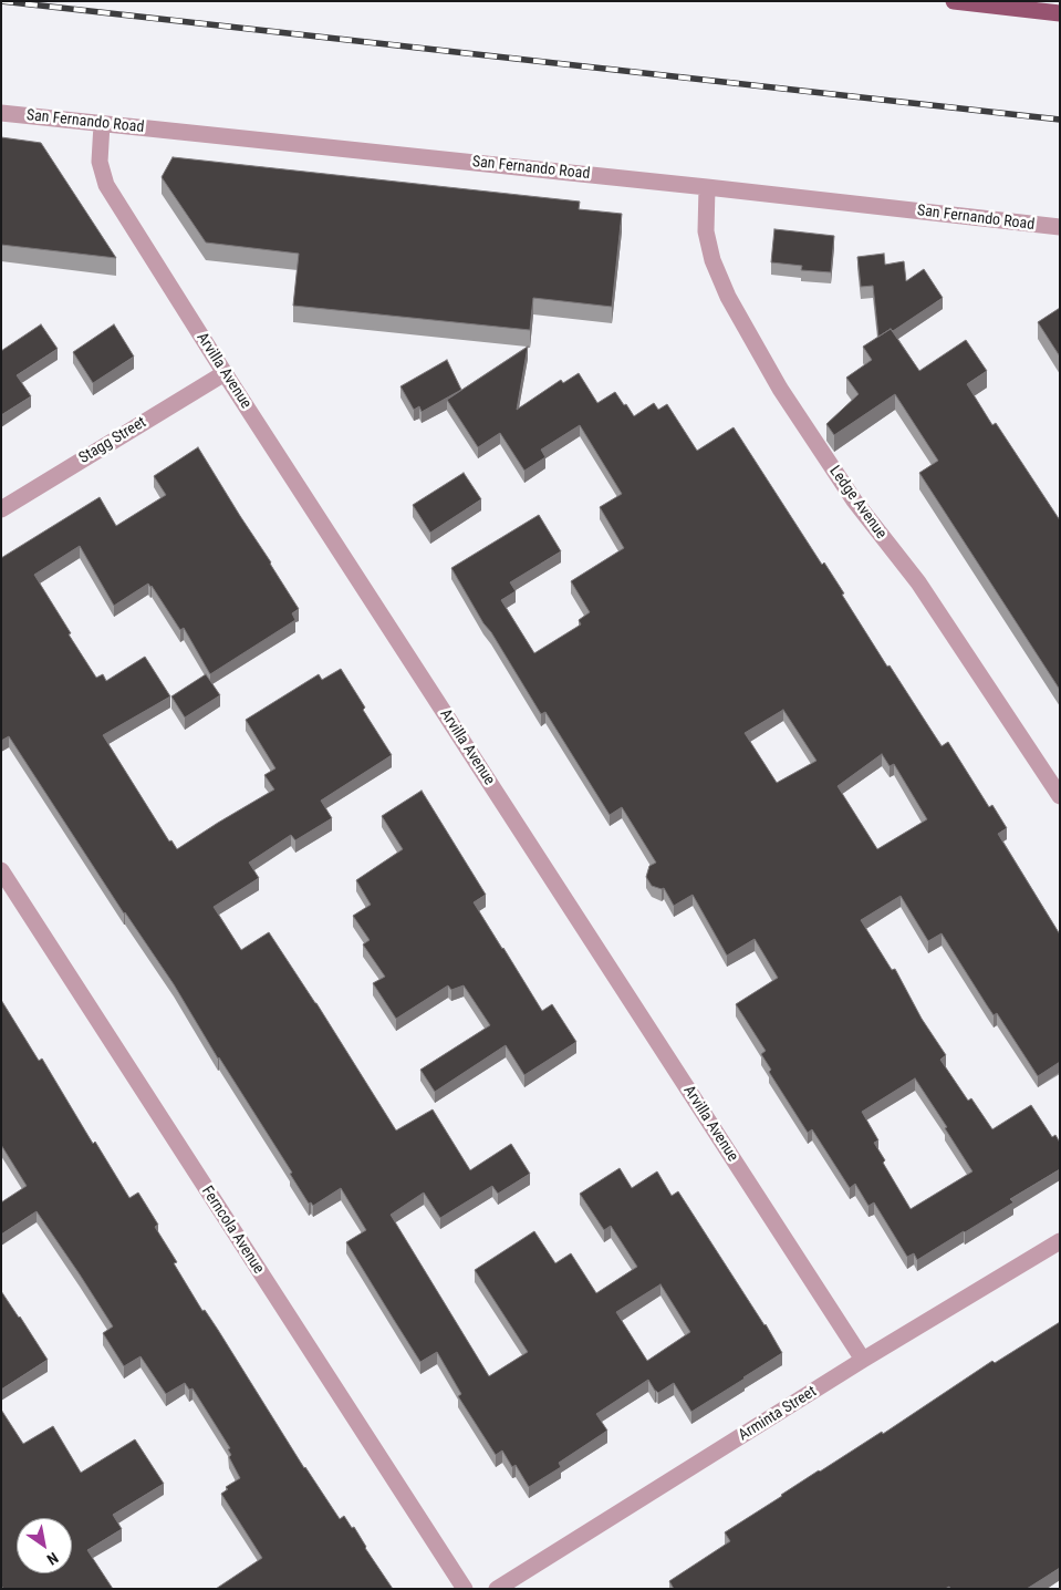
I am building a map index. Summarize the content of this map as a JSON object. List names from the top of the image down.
{
  "streets": {
    "street": [
      "San Fernando Road",
      "Arvilla Avenue",
      "Stagg Street",
      "Ledge Avenue",
      "Ferncola Avenue",
      "Arminta Street"
    ]
  },
  "crossings": [
    ["San Fernando Road", "Arvilla Avenue"],
    ["San Fernando Road", "Ledge Avenue"],
    ["Arvilla Avenue", "Stagg Street"],
    ["Arvilla Avenue", "Arminta Street"]
  ],
  "north": "bottom right"
}
